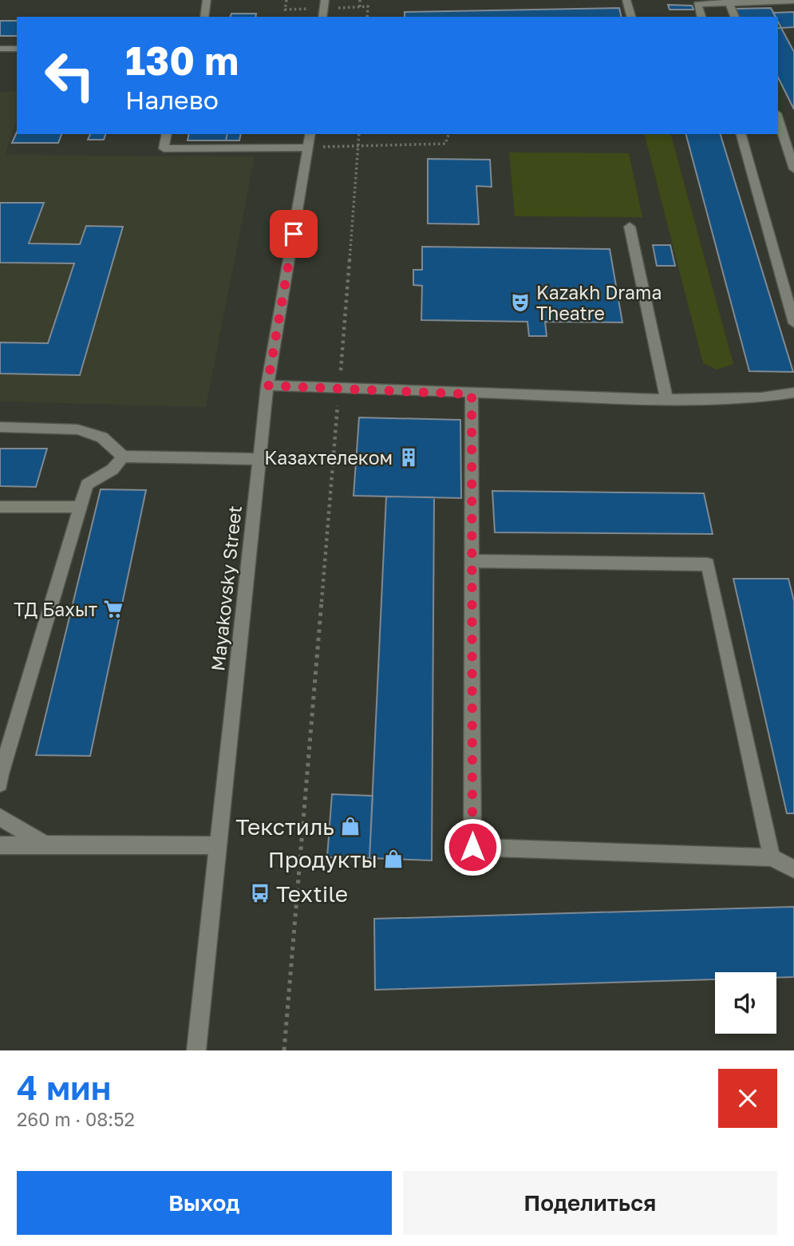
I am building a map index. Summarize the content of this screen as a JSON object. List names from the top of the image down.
{
  "streets": {
    "street": ["Mayakovsky Street"]
  },
  "places": {
    "theatre": ["Kazakh Drama Theatre"],
    "building": ["Казахтелеком"],
    "supermarket": ["ТД Бахыт"],
    "shop": ["Текстиль", "Продукты"],
    "bus stop": ["Textile"]
  },
  "page": {
    "turn": ["130 m", "Налево"],
    "heading": ["4 мин", "260 m · 08:52"],
    "buttons": ["Выход", "Поделиться"]
  }
}
